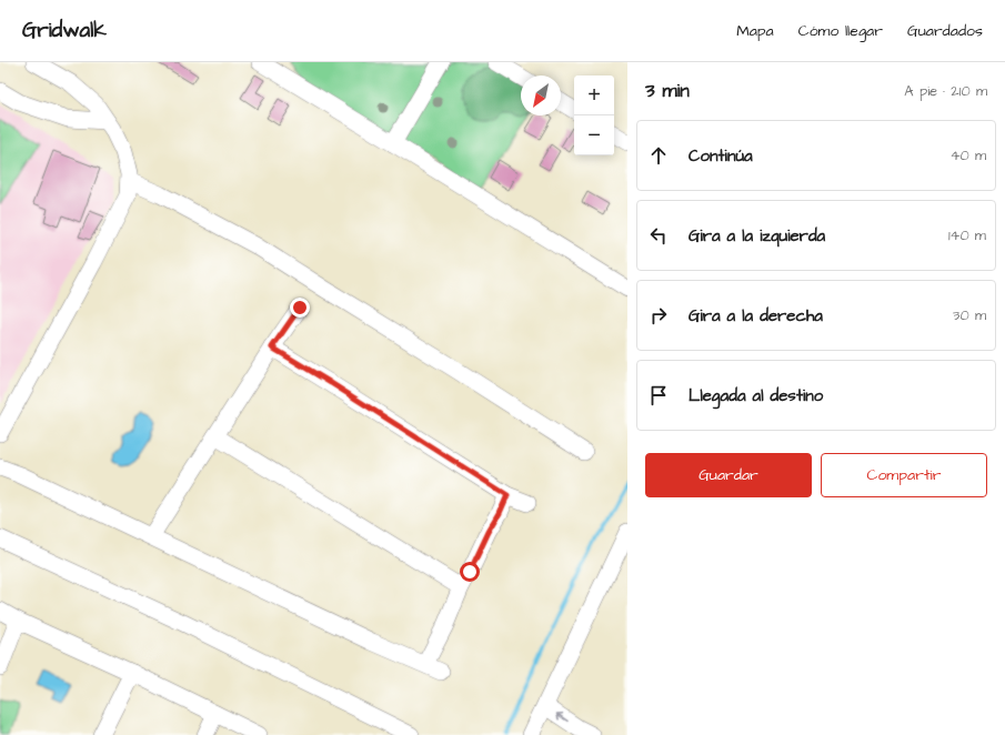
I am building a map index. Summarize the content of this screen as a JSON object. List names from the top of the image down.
{
  "north": "bottom left",
  "page": {
    "header": "Gridwalk",
    "nav": ["Mapa", "Cómo llegar", "Guardados"],
    "heading": ["3 min", "A pie · 210 m"],
    "map_buttons": ["+", "−"],
    "list": [
      ["Continúa", "40 m"],
      ["Gira a la izquierda", "140 m"],
      ["Gira a la derecha", "30 m"],
      "Llegada al destino"
    ],
    "buttons": ["Guardar", "Compartir"]
  }
}
